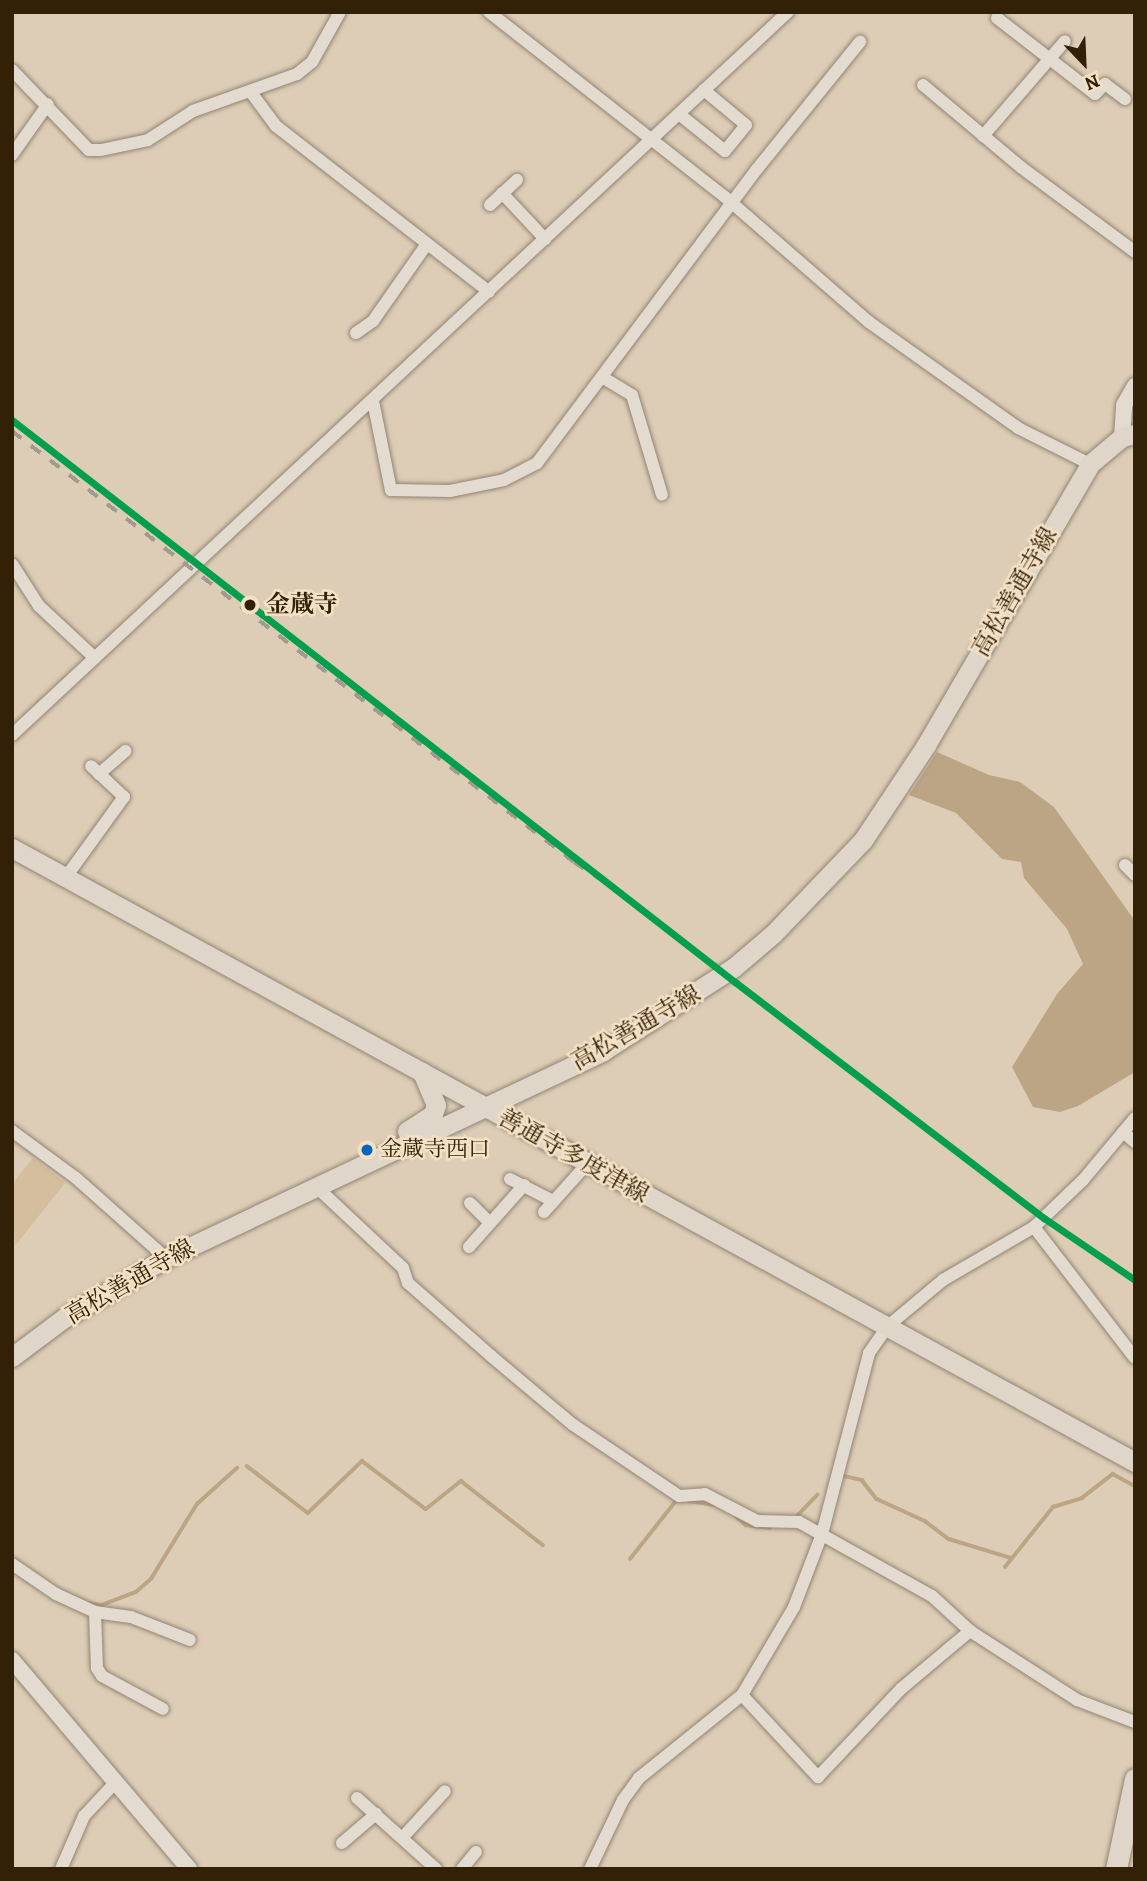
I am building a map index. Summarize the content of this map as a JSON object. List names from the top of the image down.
{
  "streets": {
    "main road": ["高松善通寺線", "善通寺多度津線"]
  },
  "crossings": [
    ["高松善通寺線", "善通寺多度津線"]
  ],
  "places": ["金蔵寺", "金蔵寺西口"],
  "north": "bottom right"
}
